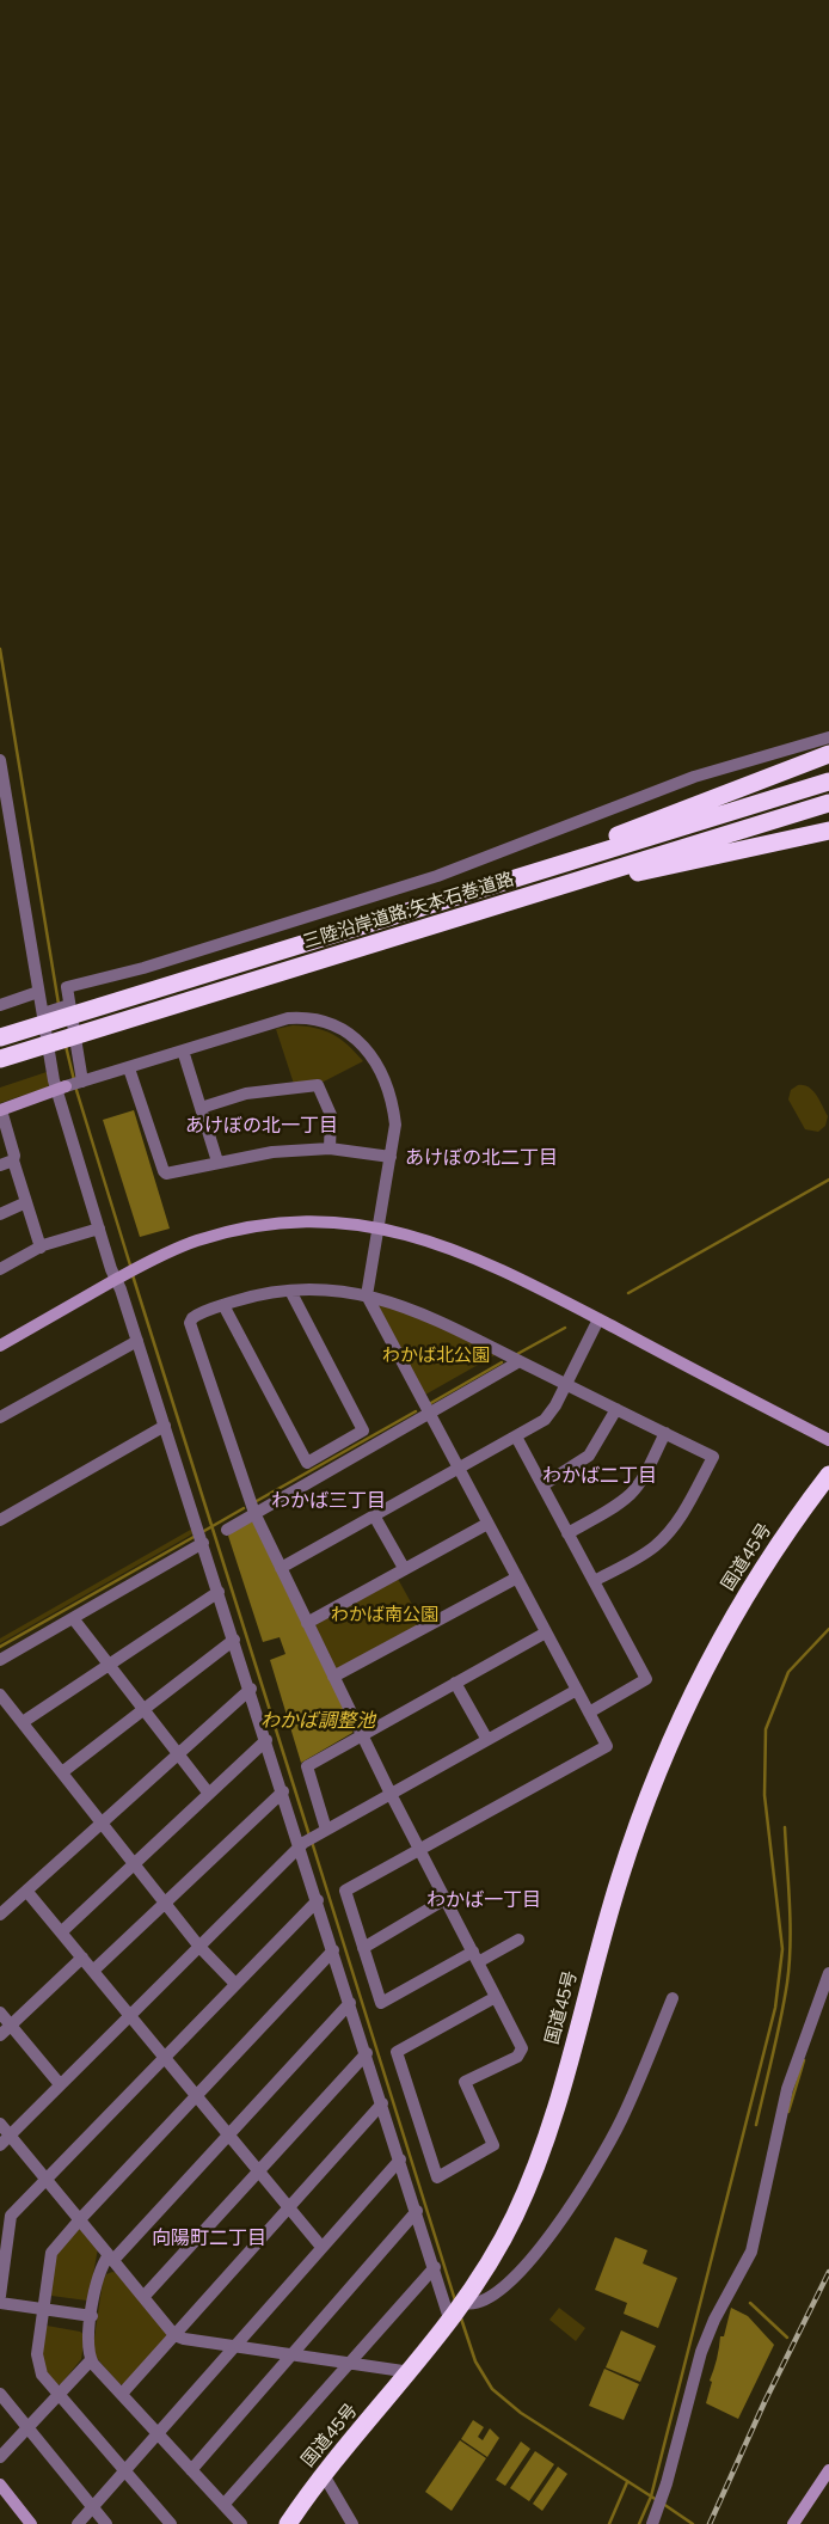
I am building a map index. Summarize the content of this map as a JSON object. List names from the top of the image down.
{
  "streets": {
    "highway": ["三陸沿岸道路;矢本石巻道路", "国道45号"]
  },
  "districts": [
    "あけぼの北一丁目",
    "あけぼの北二丁目",
    "わかば二丁目",
    "わかば三丁目",
    "わかば一丁目",
    "向陽町二丁目"
  ],
  "water": ["わかば調整池"],
  "parks": ["わかば北公園", "わかば南公園"]
}
